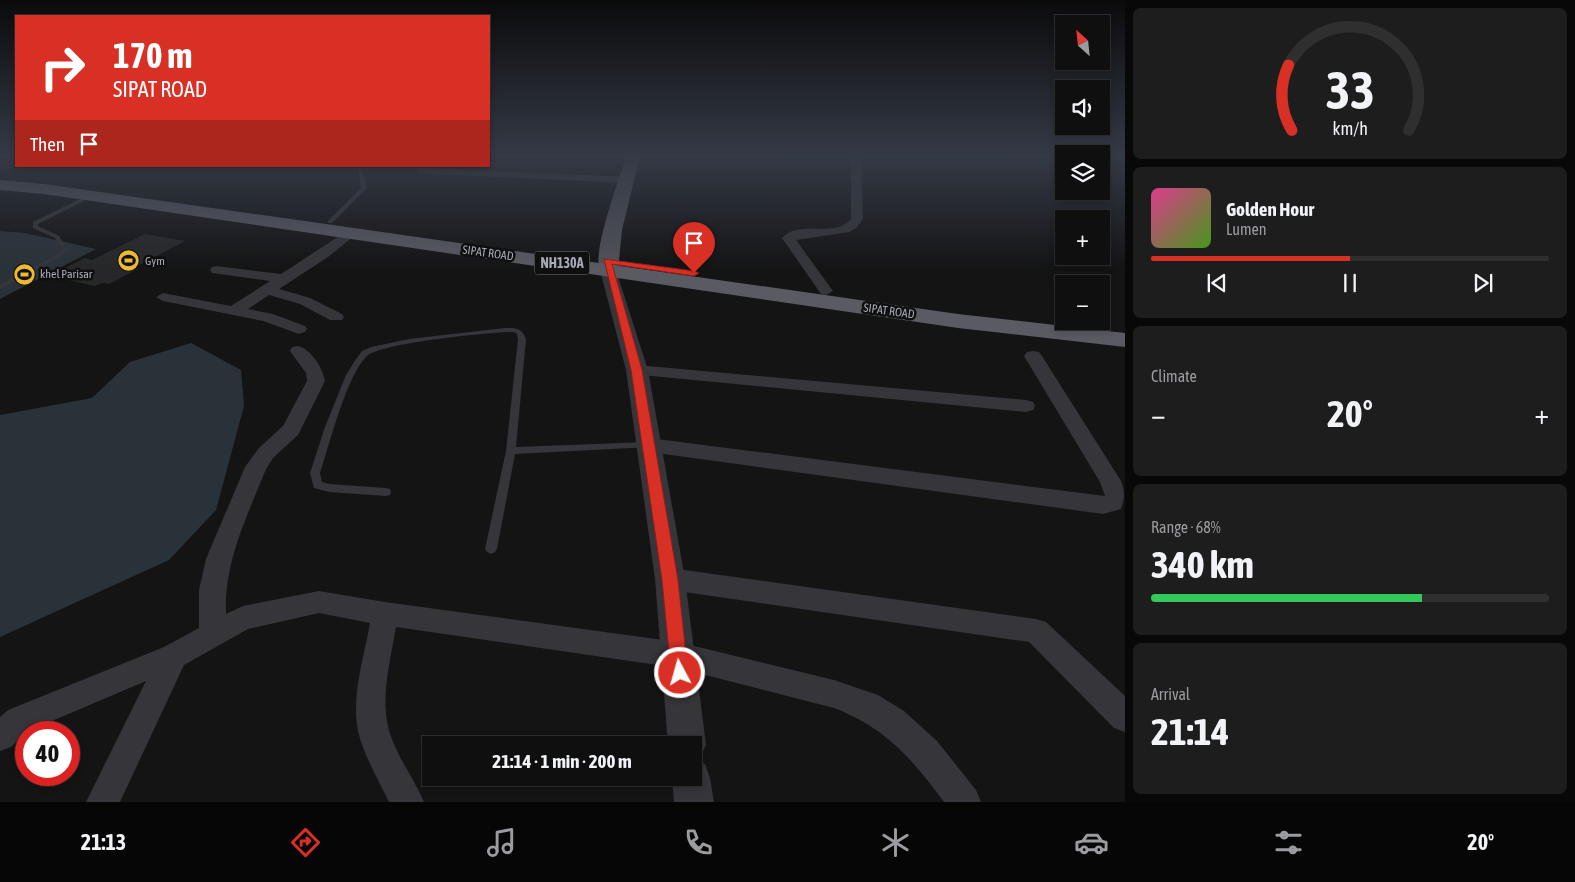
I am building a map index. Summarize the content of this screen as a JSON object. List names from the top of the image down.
{
  "streets": {
    "highway": ["SIPAT ROAD", "NH130A"]
  },
  "places": {
    "sports": ["Gym", "khel Parisar"]
  },
  "north": "top left",
  "page": {
    "map_buttons": ["+", "−"],
    "turn": ["170 m", "SIPAT ROAD"],
    "then": "Then",
    "song": ["Golden Hour", "Lumen"],
    "tile": [
      "Climate",
      ["Range · 68%", "340 km"],
      ["Arrival", "21:14"]
    ],
    "heat": ["−", "20°", "+"],
    "limit": "40",
    "trip": "21:14 · 1 min · 200 m",
    "tabs": ["21:13", "20°"],
    "gauge": ["33", "km/h"]
  }
}
